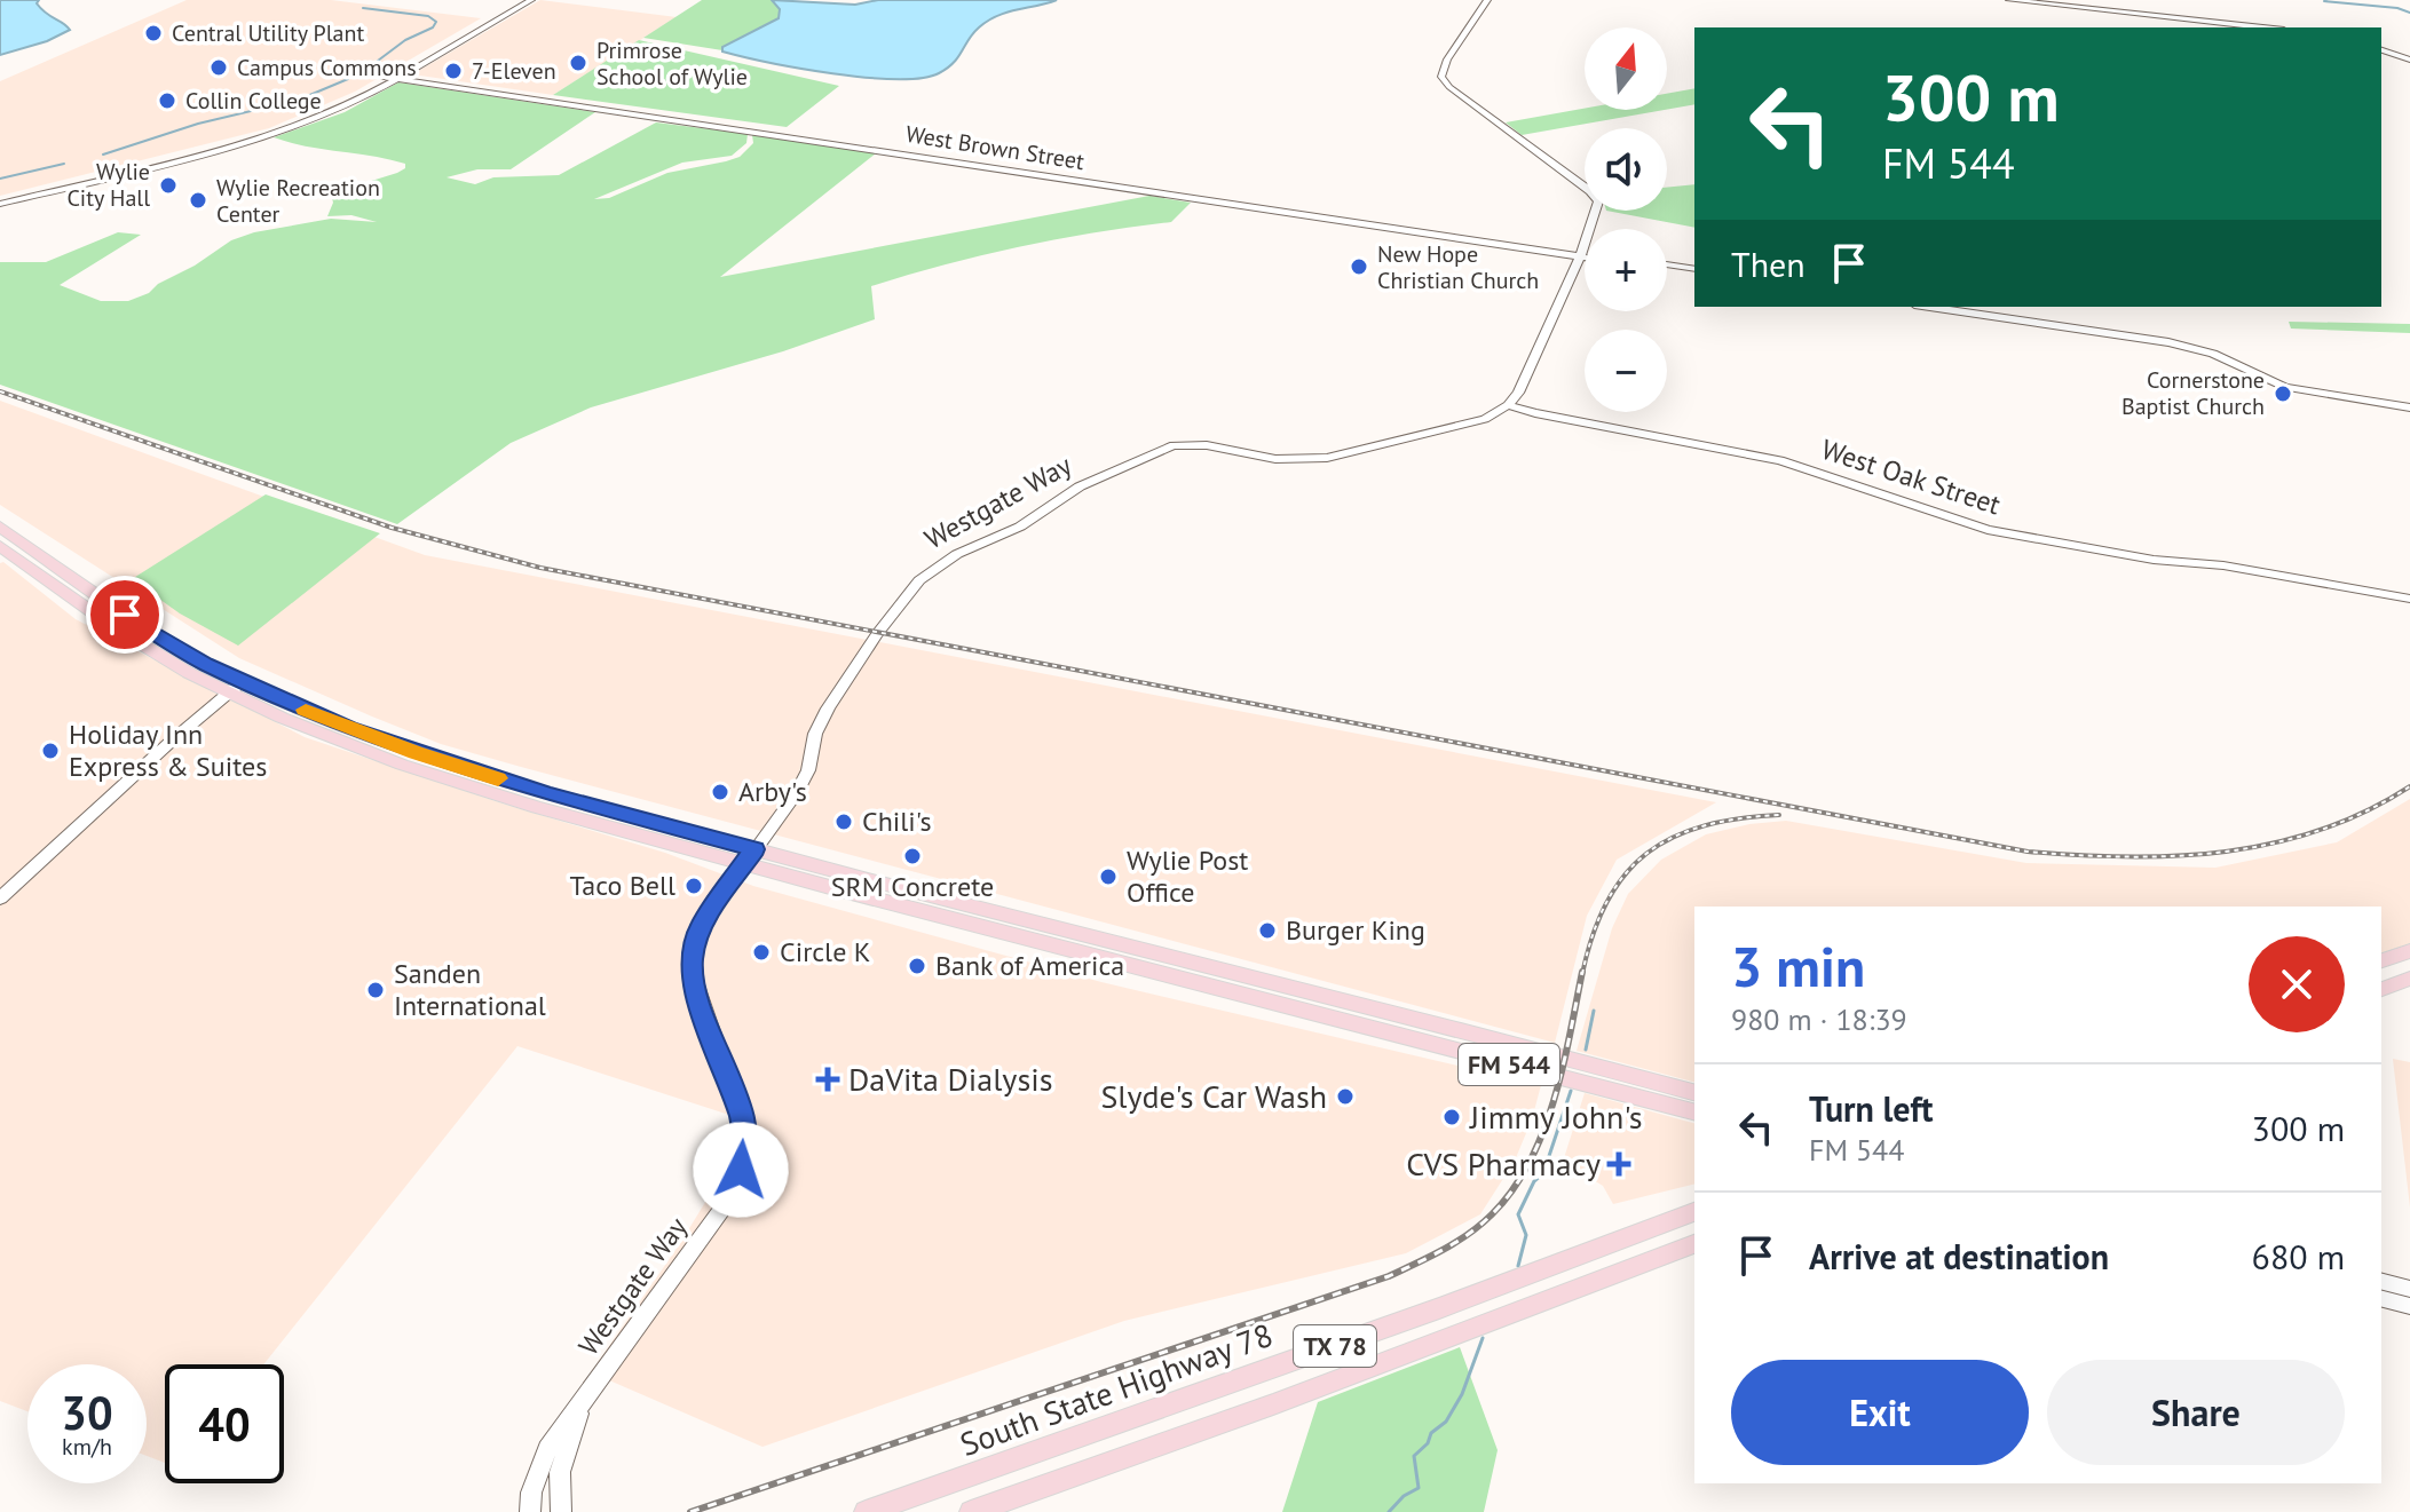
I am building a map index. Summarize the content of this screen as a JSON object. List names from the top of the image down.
{
  "streets": {
    "main road": [
      "West Brown Street",
      "West Oak Street",
      "Westgate Way",
      "FM 544",
      "TX 78",
      "South State Highway 78"
    ]
  },
  "crossings": [
    ["West Oak Street", "Westgate Way"],
    ["Westgate Way", "FM 544"]
  ],
  "places": {
    "other": [
      "Central Utility Plant",
      "Primrose School of Wylie",
      "Campus Commons",
      "7-Eleven",
      "Collin College",
      "Wylie City Hall",
      "Wylie Recreation Center",
      "New Hope Christian Church",
      "Cornerstone Baptist Church",
      "Holiday Inn Express & Suites",
      "Arby's",
      "Chili's",
      "SRM Concrete",
      "Wylie Post Office",
      "Taco Bell",
      "Burger King",
      "Circle K",
      "Bank of America",
      "Sanden International",
      "Slyde's Car Wash",
      "Jimmy John's"
    ],
    "health": ["DaVita Dialysis", "CVS Pharmacy"]
  },
  "north": "top",
  "page": {
    "map_buttons": ["+", "−"],
    "turn": ["300 m", "FM 544"],
    "then": "Then",
    "heading": ["3 min", "980 m · 18:39"],
    "list": [
      {
        "name": "Turn left",
        "note": "FM 544",
        "value": "300 m"
      },
      {
        "name": "Arrive at destination",
        "value": "680 m"
      }
    ],
    "buttons": ["Exit", "Share"],
    "speed": "30 km/h",
    "limit": "40"
  }
}
